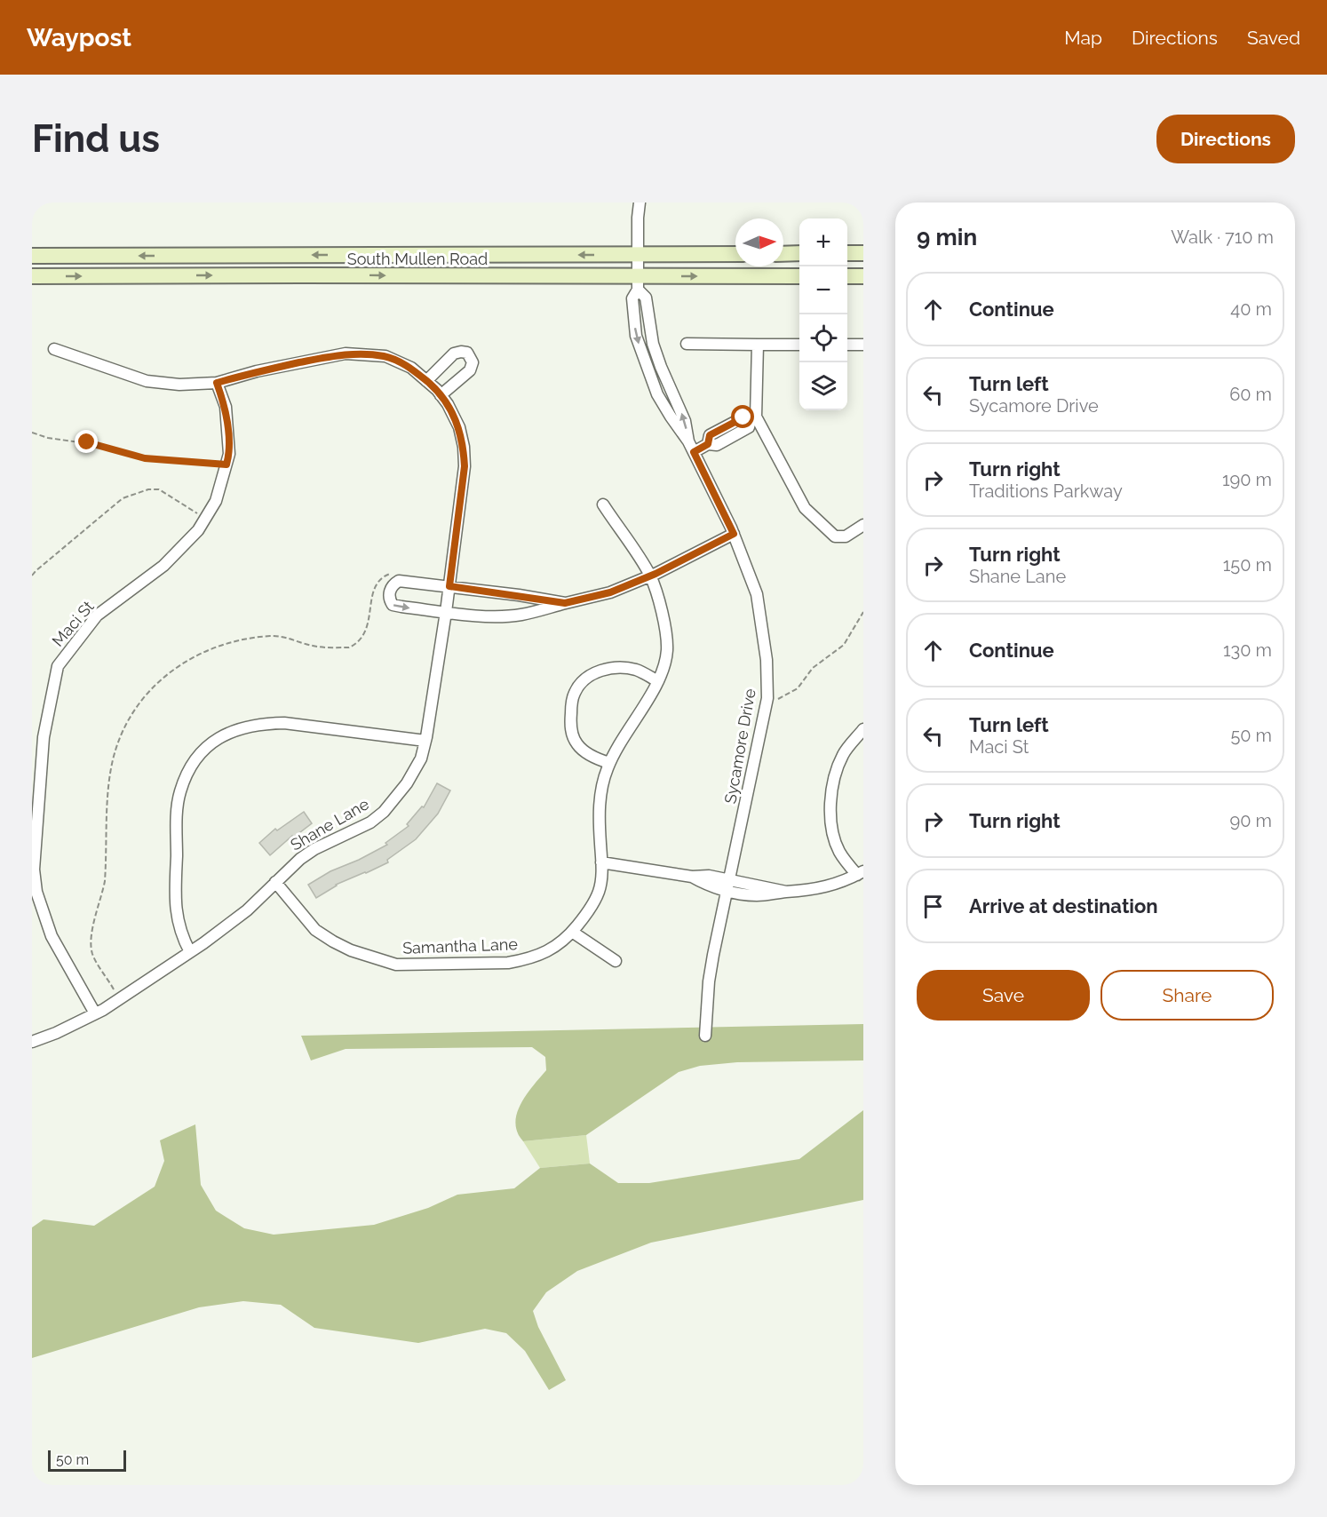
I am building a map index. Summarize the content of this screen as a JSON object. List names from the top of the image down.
{
  "streets": {
    "street": [
      "South Mullen Road",
      "Maci St",
      "Sycamore Drive",
      "Shane Lane",
      "Samantha Lane"
    ]
  },
  "crossings": [
    ["South Mullen Road", "Sycamore Drive"],
    ["Maci St", "Shane Lane"],
    ["Shane Lane", "Samantha Lane"]
  ],
  "scale_bar": "50 m",
  "north": "right",
  "page": {
    "header": "Waypost",
    "nav": ["Map", "Directions", "Saved"],
    "buttons": [
      "Directions",
      ["Save", "Share"]
    ],
    "title": "Find us",
    "heading": ["9 min", "Walk · 710 m"],
    "map_buttons": ["+", "−"],
    "list": [
      ["Continue", "40 m"],
      ["Turn left", "Sycamore Drive", "60 m"],
      ["Turn right", "Traditions Parkway", "190 m"],
      ["Turn right", "Shane Lane", "150 m"],
      ["Continue", "130 m"],
      ["Turn left", "Maci St", "50 m"],
      ["Turn right", "90 m"],
      "Arrive at destination"
    ],
    "scale": "50 m"
  }
}
